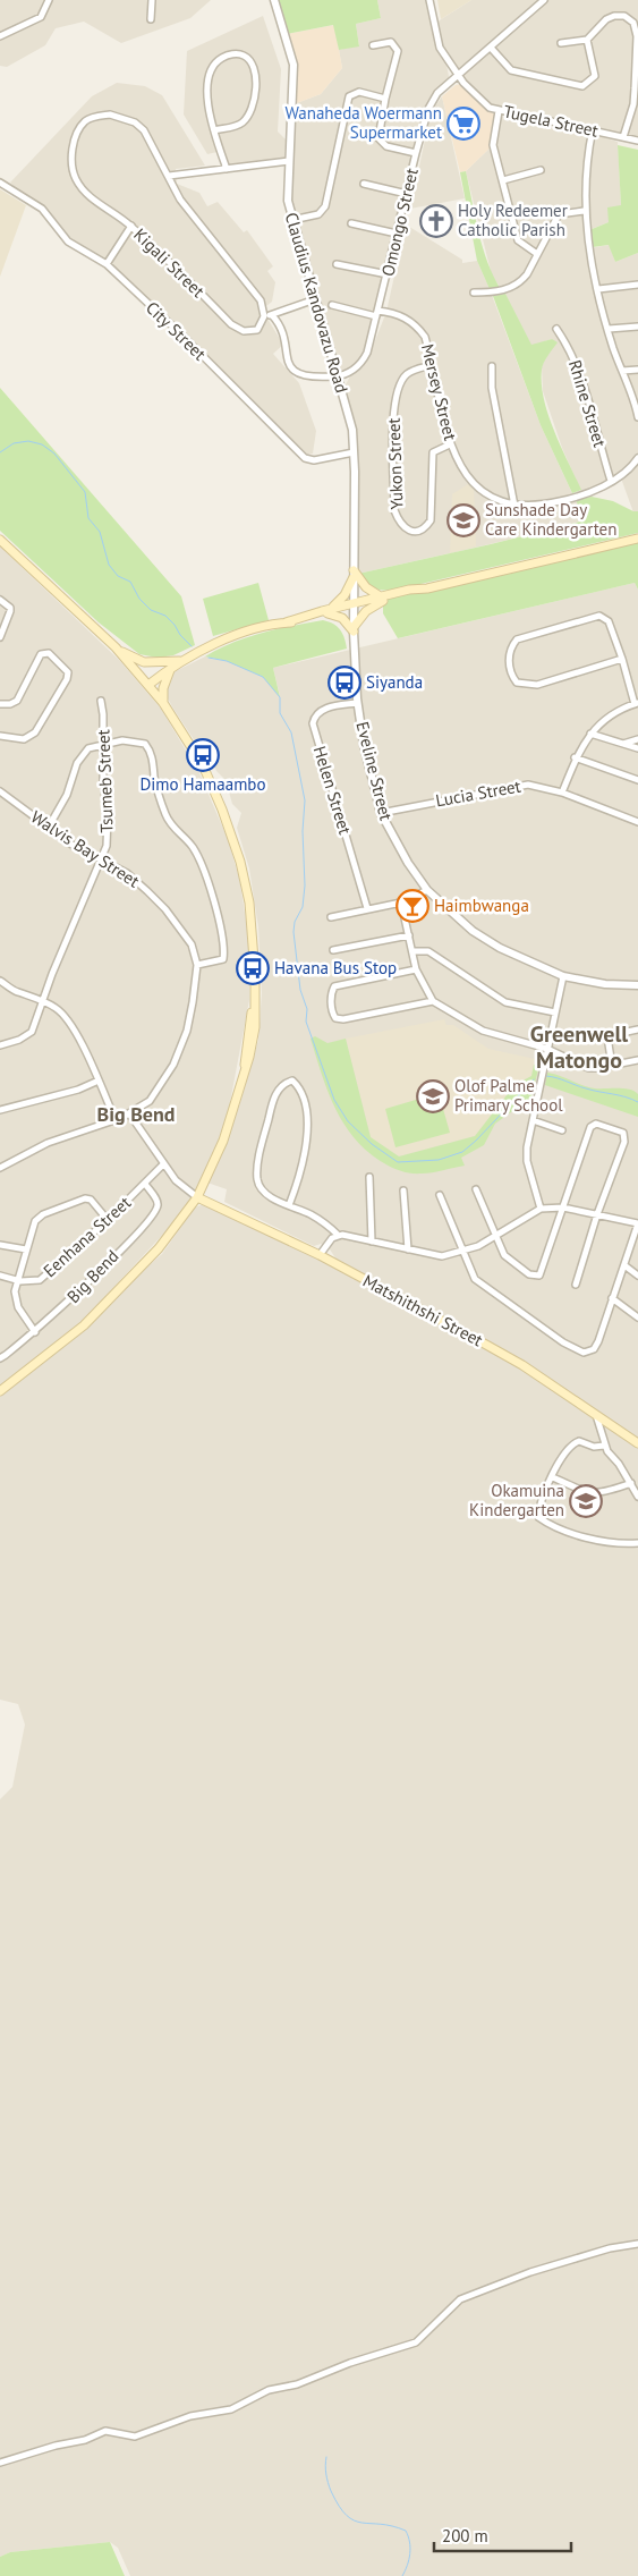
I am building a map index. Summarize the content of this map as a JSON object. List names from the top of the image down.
{
  "streets": {
    "main road": ["Matshithshi Street"],
    "street": [
      "Tugela Street",
      "Omongo Street",
      "Kigali Street",
      "Claudius Kandovazu Road",
      "City Street",
      "Mersey Street",
      "Rhine Street",
      "Yukon Street",
      "Eveline Street",
      "Tsumeb Street",
      "Helen Street",
      "Lucia Street",
      "Walvis Bay Street",
      "Eenhana Street",
      "Big Bend"
    ]
  },
  "crossings": [
    ["Tugela Street", "Omongo Street"],
    ["Omongo Street", "Claudius Kandovazu Road"],
    ["Omongo Street", "Mersey Street"],
    ["Claudius Kandovazu Road", "City Street"],
    ["Claudius Kandovazu Road", "Eveline Street"],
    ["Mersey Street", "Rhine Street"],
    ["Mersey Street", "Yukon Street"],
    ["Eveline Street", "Helen Street"],
    ["Eveline Street", "Lucia Street"],
    ["Tsumeb Street", "Walvis Bay Street"],
    ["Eenhana Street", "Big Bend"]
  ],
  "districts": ["Greenwell Matongo", "Big Bend"],
  "places": {
    "supermarket": ["Wanaheda Woermann Supermarket"],
    "church": ["Holy Redeemer Catholic Parish"],
    "school or university": ["Sunshade Day Care Kindergarten", "Olof Palme Primary School", "Okamuina Kindergarten"],
    "bus stop": ["Siyanda", "Dimo Hamaambo", "Havana Bus Stop"],
    "bar": ["Haimbwanga"]
  },
  "scale_bar": "200 m"
}
